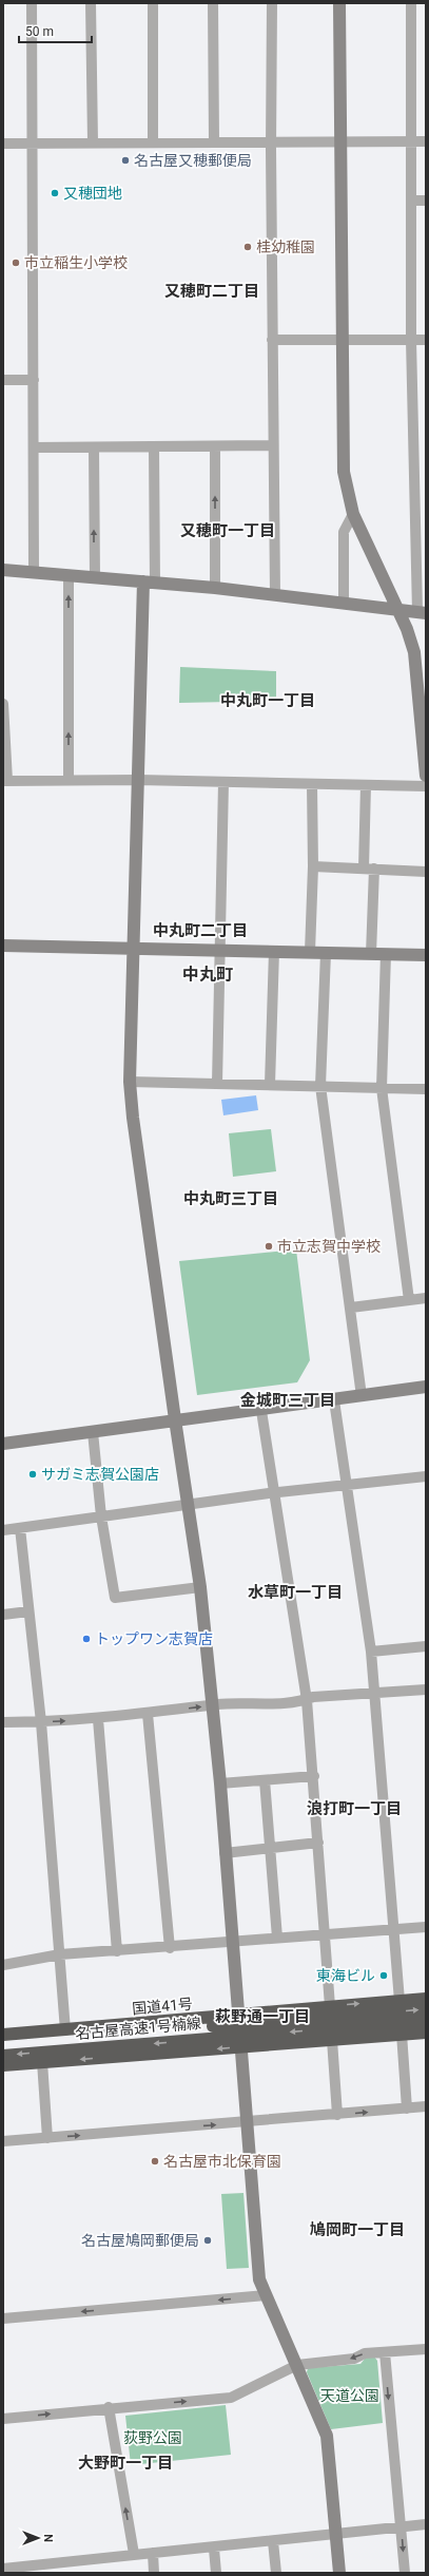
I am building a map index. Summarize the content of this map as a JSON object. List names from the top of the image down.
{
  "streets": {
    "highway": ["国道41号", "名古屋高速1号楠線"]
  },
  "districts": [
    "又穂町二丁目",
    "又穂町一丁目",
    "中丸町一丁目",
    "中丸町二丁目",
    "中丸町",
    "中丸町三丁目",
    "金城町三丁目",
    "水草町一丁目",
    "浪打町一丁目",
    "萩野通一丁目",
    "鳩岡町一丁目",
    "大野町一丁目"
  ],
  "parks": ["天道公園", "荻野公園"],
  "places": [
    "名古屋又穂郵便局",
    "又穂団地",
    "桂幼稚園",
    "市立稲生小学校",
    "市立志賀中学校",
    "サガミ志賀公園店",
    "トップワン志賀店",
    "東海ビル",
    "名古屋市北保育園",
    "名古屋鳩岡郵便局"
  ],
  "scale_bar": "50 m",
  "north": "right"
}
